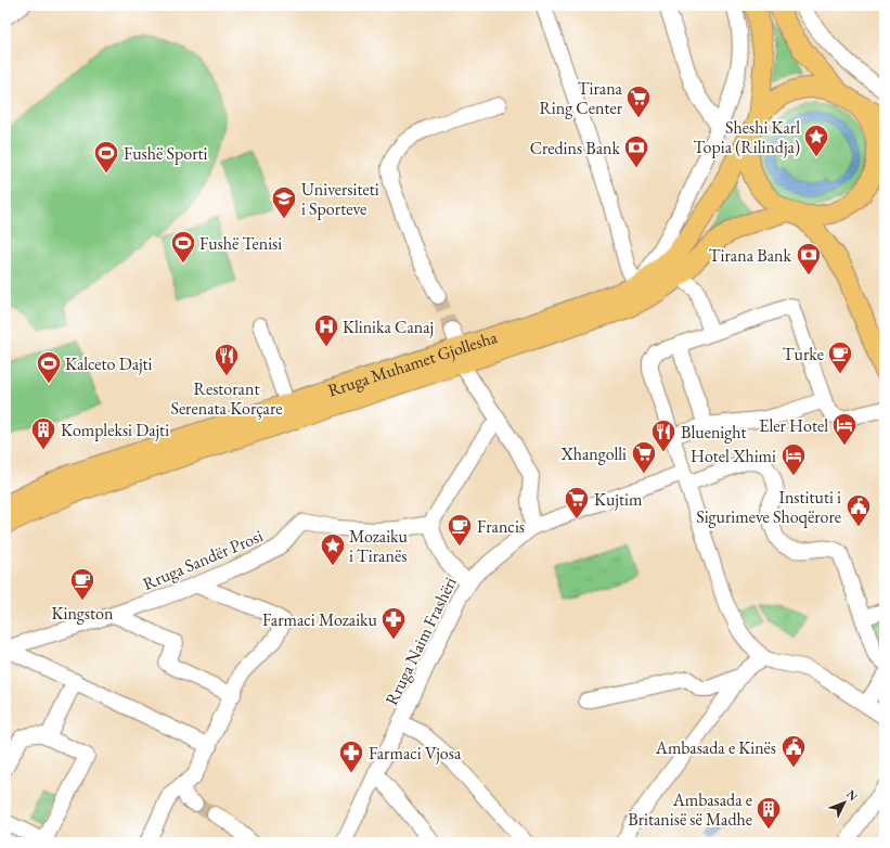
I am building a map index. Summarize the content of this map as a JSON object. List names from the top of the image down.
{
  "streets": {
    "main road": ["Rruga Muhamet Gjollesha"],
    "street": ["Rruga Sandër Prosi", "Rruga Naim Frashëri"]
  },
  "places": {
    "supermarket": ["Tirana Ring Center", "Xhangolli", "Kujtim"],
    "place": ["Sheshi Karl Topia (Rilindja)", "Mozaiku i Tiranës"],
    "bank": ["Credins Bank", "Tirana Bank"],
    "sports": ["Fushë Sporti", "Fushë Tenisi", "Kalceto Dajti"],
    "school or university": ["Universiteti i Sporteve"],
    "hospital": ["Klinika Canaj"],
    "cafe": ["Turke", "Francis", "Kingston"],
    "restaurant": ["Restorant Serenata Korçare", "Bluenight"],
    "hotel": ["Eler Hotel", "Hotel Xhimi"],
    "building": ["Kompleksi Dajti", "Ambasada e Britanisë së Madhe"],
    "public building": ["Instituti i Sigurimeve Shoqërore", "Ambasada e Kinës"],
    "pharmacy": ["Farmaci Mozaiku", "Farmaci Vjosa"]
  },
  "north": "top right"
}
